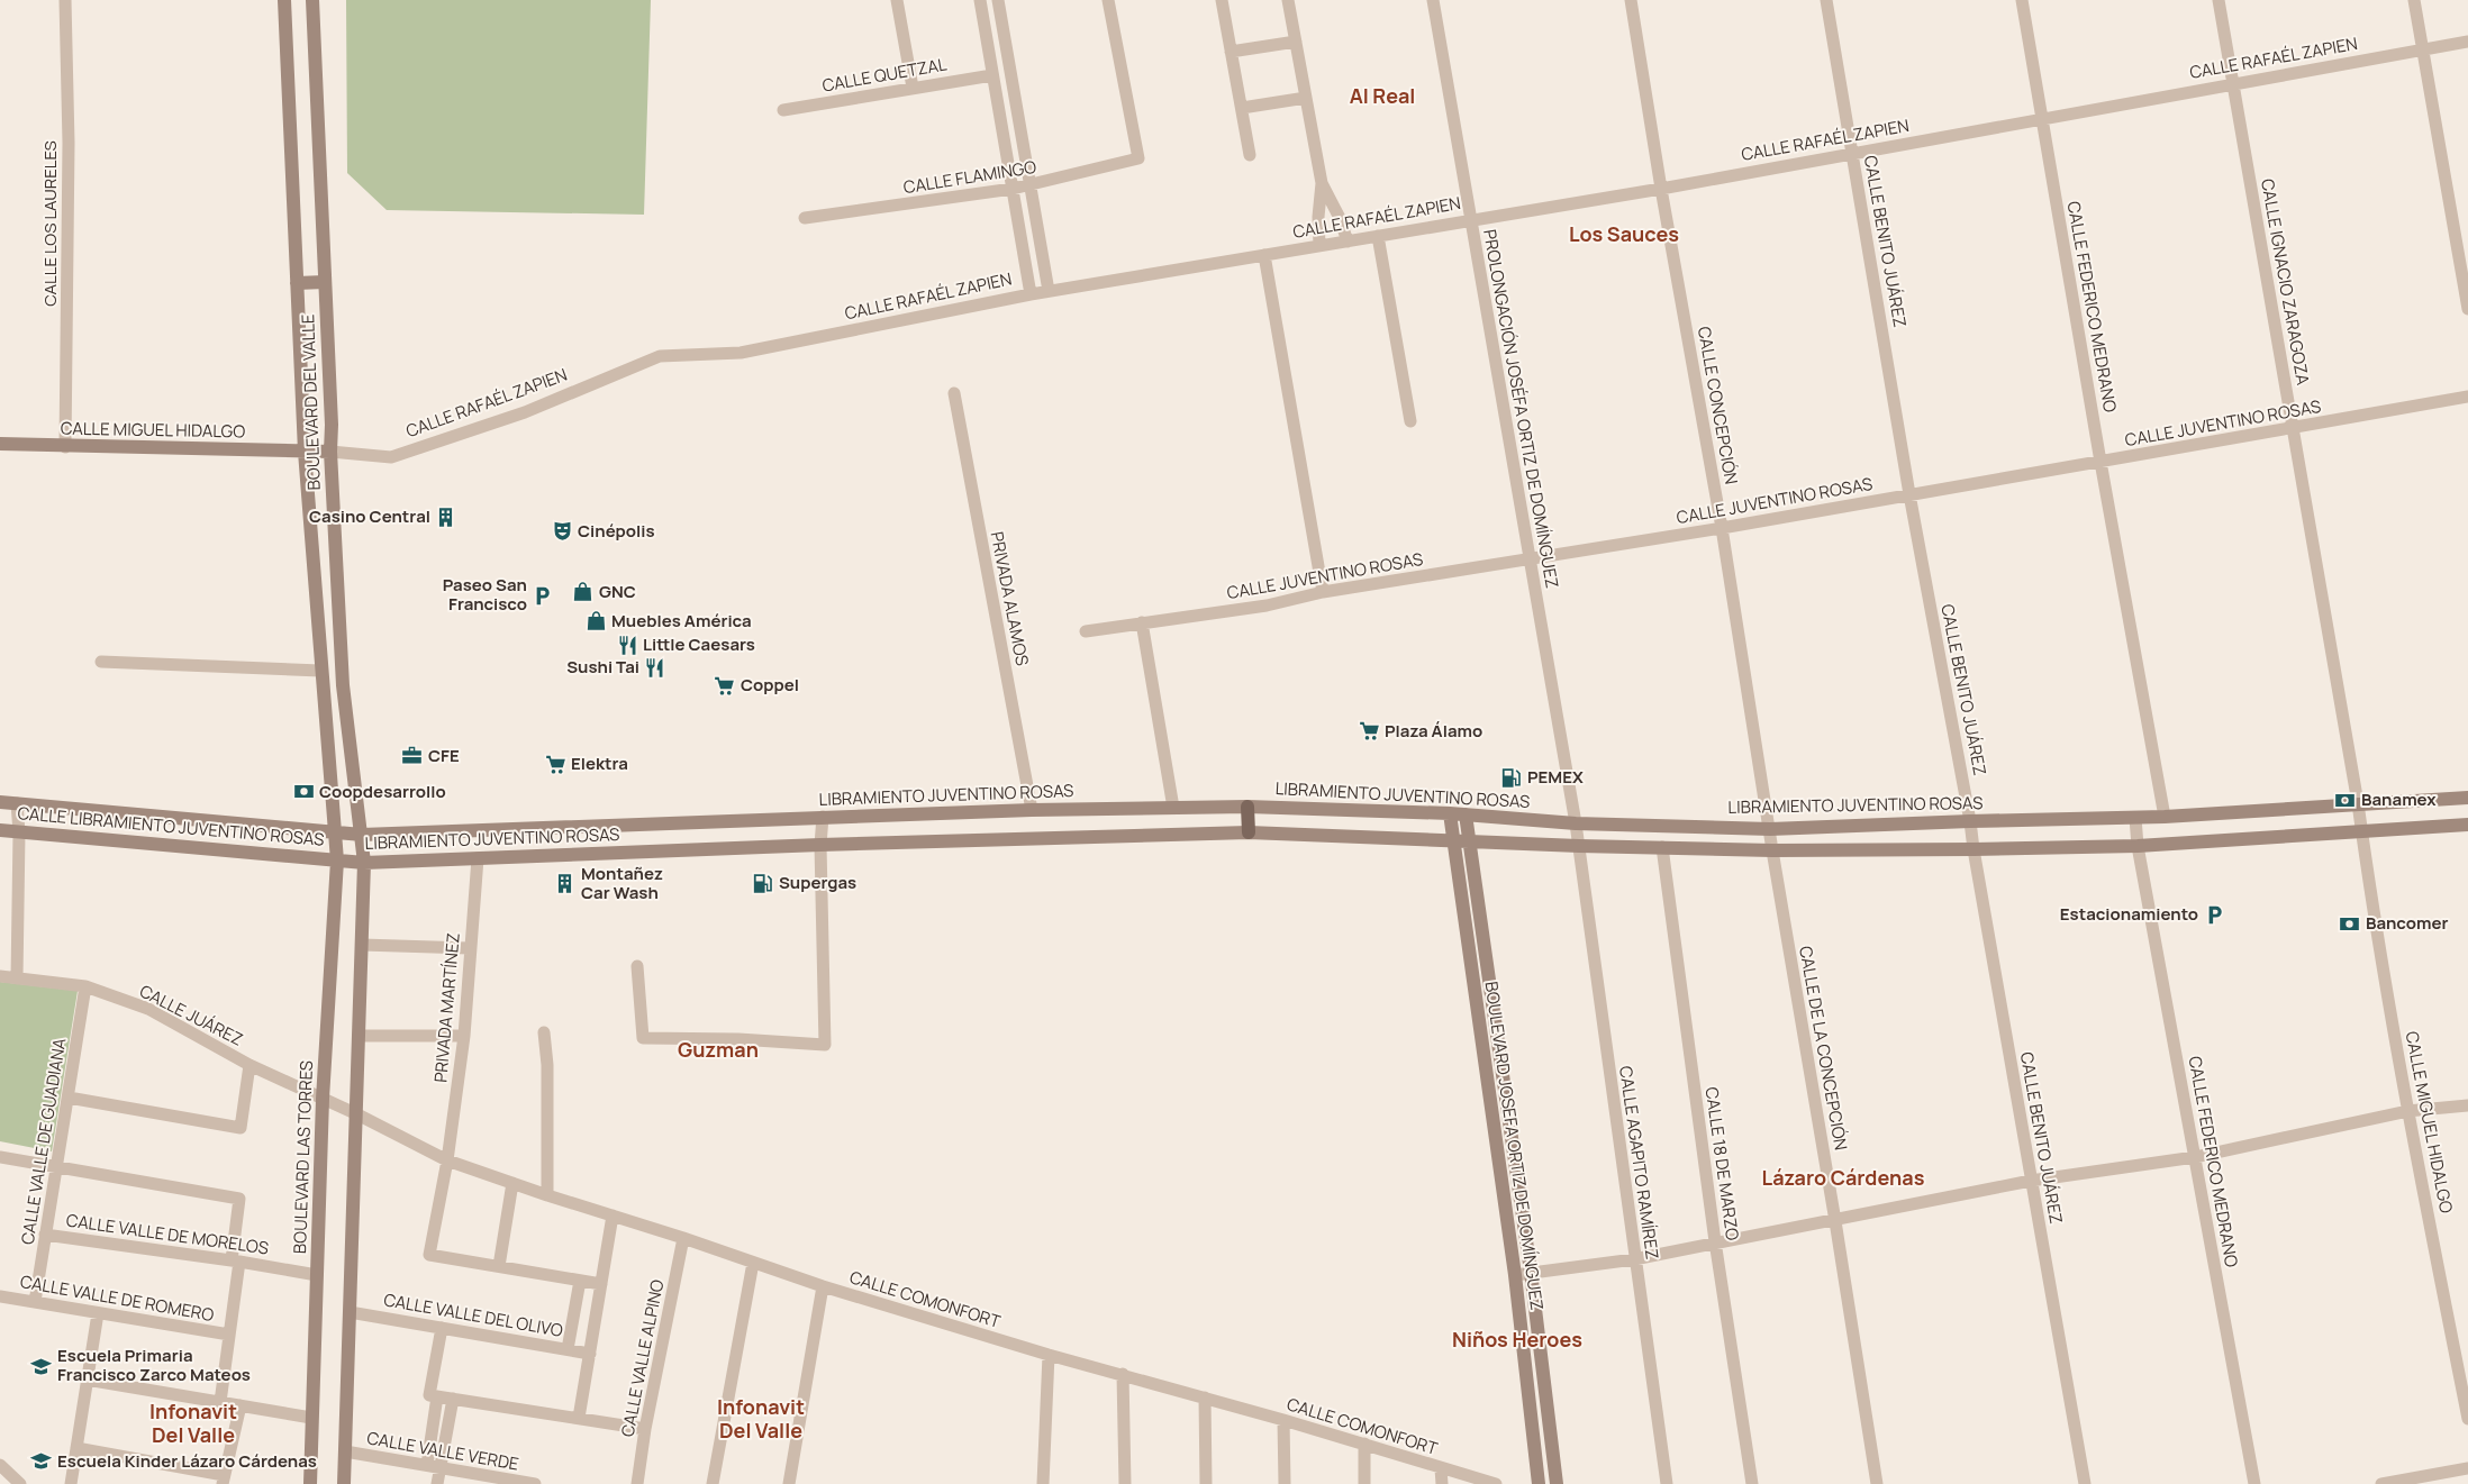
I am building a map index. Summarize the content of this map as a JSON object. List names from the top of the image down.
{
  "streets": {
    "main road": [
      "CALLE RAFAÉL ZAPIEN",
      "BOULEVARD DEL VALLE",
      "CALLE MIGUEL HIDALGO",
      "LIBRAMIENTO JUVENTINO ROSAS",
      "CALLE LIBRAMIENTO JUVENTINO ROSAS",
      "BOULEVARD JOSEFA ORTIZ DE DOMÍNGUEZ",
      "BOULEVARD LAS TORRES"
    ],
    "street": [
      "CALLE QUETZAL",
      "CALLE FLAMINGO",
      "CALLE LOS LAURELES",
      "CALLE BENITO JUÁREZ",
      "CALLE IGNACIO ZARAGOZA",
      "CALLE FEDERICO MEDRANO",
      "CALLE CONCEPCIÓN",
      "PROLONGACIÓN JOSÉFA ORTIZ DE DOMÍNGUEZ",
      "CALLE JUVENTINO ROSAS",
      "PRIVADA ALAMOS",
      "PRIVADA MARTÍNEZ",
      "CALLE JUÁREZ",
      "CALLE DE LA CONCEPCIÓN",
      "CALLE VALLE DE GUADIANA",
      "CALLE AGAPITO RAMÍREZ",
      "CALLE 18 DE MARZO",
      "CALLE VALLE DE MORELOS",
      "CALLE VALLE DE ROMERO",
      "CALLE COMONFORT",
      "CALLE VALLE DEL OLIVO",
      "CALLE VALLE ALPINO",
      "CALLE VALLE VERDE"
    ]
  },
  "crossings": [
    ["CALLE RAFAÉL ZAPIEN", "CALLE BENITO JUÁREZ"],
    ["CALLE RAFAÉL ZAPIEN", "CALLE IGNACIO ZARAGOZA"],
    ["CALLE RAFAÉL ZAPIEN", "CALLE FEDERICO MEDRANO"],
    ["CALLE RAFAÉL ZAPIEN", "BOULEVARD DEL VALLE"],
    ["CALLE RAFAÉL ZAPIEN", "CALLE CONCEPCIÓN"],
    ["CALLE RAFAÉL ZAPIEN", "PROLONGACIÓN JOSÉFA ORTIZ DE DOMÍNGUEZ"],
    ["CALLE RAFAÉL ZAPIEN", "CALLE MIGUEL HIDALGO"],
    ["CALLE LOS LAURELES", "CALLE MIGUEL HIDALGO"],
    ["CALLE BENITO JUÁREZ", "CALLE JUVENTINO ROSAS"],
    ["CALLE BENITO JUÁREZ", "LIBRAMIENTO JUVENTINO ROSAS"],
    ["CALLE IGNACIO ZARAGOZA", "CALLE JUVENTINO ROSAS"],
    ["CALLE IGNACIO ZARAGOZA", "CALLE MIGUEL HIDALGO"],
    ["CALLE IGNACIO ZARAGOZA", "LIBRAMIENTO JUVENTINO ROSAS"],
    ["CALLE FEDERICO MEDRANO", "CALLE JUVENTINO ROSAS"],
    ["CALLE FEDERICO MEDRANO", "LIBRAMIENTO JUVENTINO ROSAS"],
    ["BOULEVARD DEL VALLE", "CALLE MIGUEL HIDALGO"],
    ["BOULEVARD DEL VALLE", "LIBRAMIENTO JUVENTINO ROSAS"],
    ["BOULEVARD DEL VALLE", "CALLE LIBRAMIENTO JUVENTINO ROSAS"],
    ["BOULEVARD DEL VALLE", "BOULEVARD LAS TORRES"],
    ["CALLE CONCEPCIÓN", "CALLE JUVENTINO ROSAS"],
    ["CALLE CONCEPCIÓN", "LIBRAMIENTO JUVENTINO ROSAS"],
    ["CALLE CONCEPCIÓN", "CALLE DE LA CONCEPCIÓN"],
    ["PROLONGACIÓN JOSÉFA ORTIZ DE DOMÍNGUEZ", "CALLE JUVENTINO ROSAS"],
    ["PROLONGACIÓN JOSÉFA ORTIZ DE DOMÍNGUEZ", "LIBRAMIENTO JUVENTINO ROSAS"],
    ["PROLONGACIÓN JOSÉFA ORTIZ DE DOMÍNGUEZ", "CALLE AGAPITO RAMÍREZ"],
    ["CALLE MIGUEL HIDALGO", "LIBRAMIENTO JUVENTINO ROSAS"],
    ["PRIVADA ALAMOS", "LIBRAMIENTO JUVENTINO ROSAS"],
    ["LIBRAMIENTO JUVENTINO ROSAS", "CALLE LIBRAMIENTO JUVENTINO ROSAS"],
    ["LIBRAMIENTO JUVENTINO ROSAS", "PRIVADA MARTÍNEZ"],
    ["LIBRAMIENTO JUVENTINO ROSAS", "CALLE DE LA CONCEPCIÓN"],
    ["LIBRAMIENTO JUVENTINO ROSAS", "BOULEVARD JOSEFA ORTIZ DE DOMÍNGUEZ"],
    ["LIBRAMIENTO JUVENTINO ROSAS", "BOULEVARD LAS TORRES"],
    ["LIBRAMIENTO JUVENTINO ROSAS", "CALLE AGAPITO RAMÍREZ"],
    ["LIBRAMIENTO JUVENTINO ROSAS", "CALLE 18 DE MARZO"],
    ["CALLE LIBRAMIENTO JUVENTINO ROSAS", "BOULEVARD LAS TORRES"],
    ["PRIVADA MARTÍNEZ", "CALLE COMONFORT"],
    ["CALLE JUÁREZ", "CALLE VALLE DE GUADIANA"],
    ["CALLE JUÁREZ", "BOULEVARD LAS TORRES"],
    ["CALLE JUÁREZ", "CALLE COMONFORT"],
    ["CALLE VALLE DE GUADIANA", "CALLE VALLE DE MORELOS"],
    ["CALLE VALLE DE GUADIANA", "CALLE VALLE DE ROMERO"],
    ["BOULEVARD LAS TORRES", "CALLE VALLE DE MORELOS"],
    ["CALLE COMONFORT", "CALLE VALLE ALPINO"]
  ],
  "districts": [
    "Al Real",
    "Los Sauces",
    "Guzman",
    "Lázaro Cárdenas",
    "Niños Heroes",
    "Infonavit Del Valle",
    "Infonavit Del Valle"
  ],
  "places": {
    "building": ["Casino Central", "Montañez Car Wash"],
    "theatre": ["Cinépolis"],
    "shop": ["GNC", "Muebles América"],
    "parking": ["Paseo San Francisco", "Estacionamiento"],
    "restaurant": ["Little Caesars", "Sushi Tai"],
    "supermarket": ["Coppel", "Plaza Álamo", "Elektra"],
    "office": ["CFE"],
    "fuel station": ["PEMEX", "Supergas"],
    "bank": ["Coopdesarrollo", "Banamex", "Bancomer"],
    "school or university": ["Escuela Primaria Francisco Zarco Mateos", "Escuela Kinder Lázaro Cárdenas"]
  }
}
